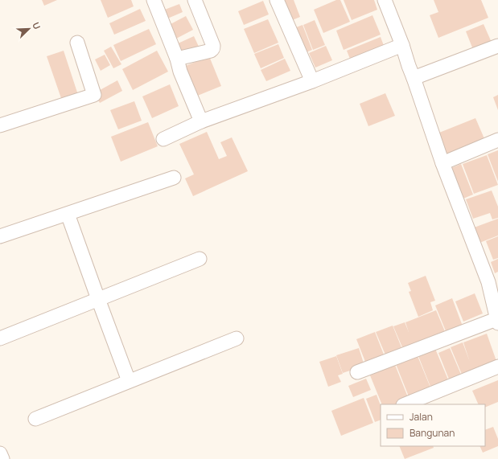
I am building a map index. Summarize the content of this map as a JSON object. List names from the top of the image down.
{
  "legend": ["Jalan", "Bangunan"],
  "north": "top right"
}
